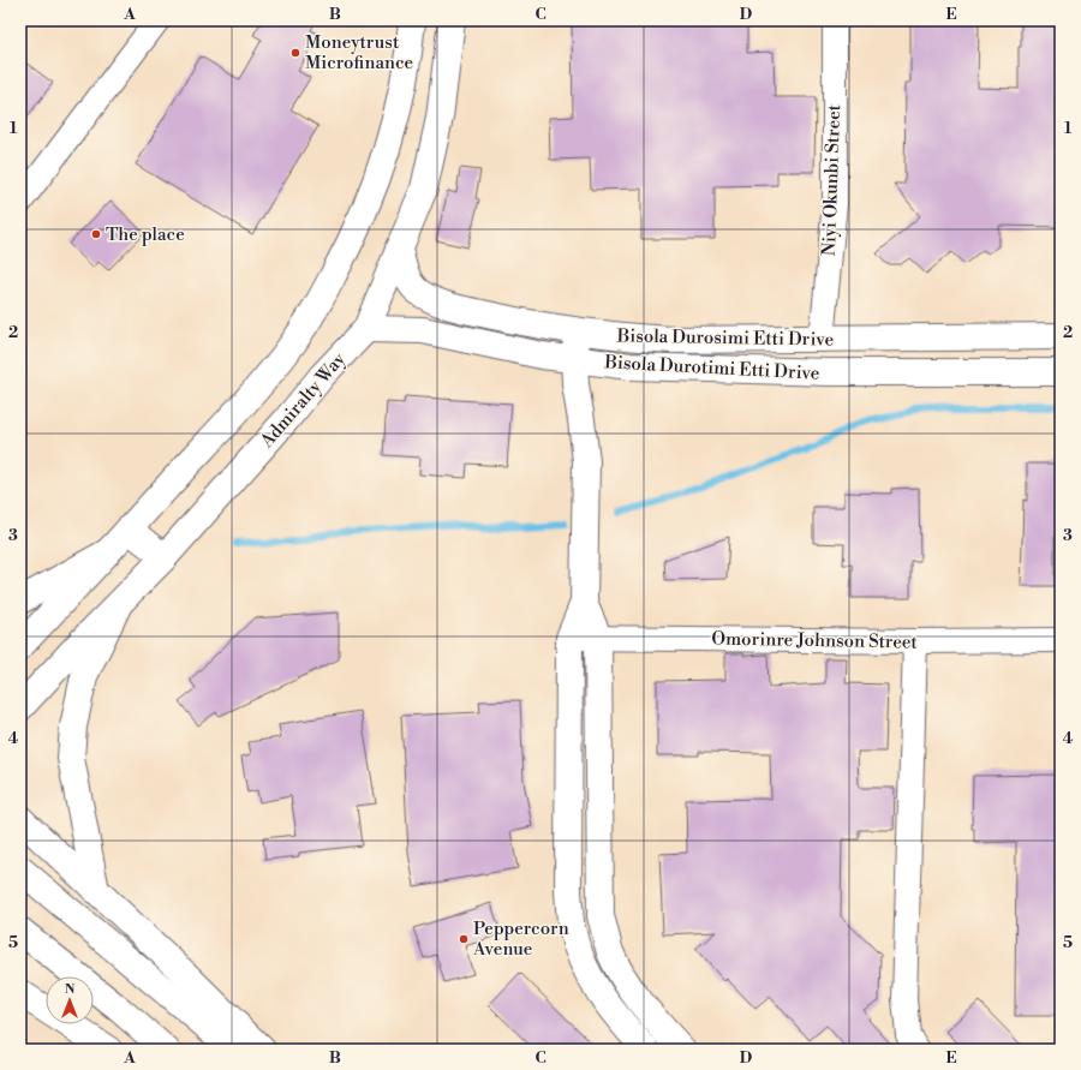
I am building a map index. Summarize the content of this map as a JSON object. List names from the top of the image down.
{
  "streets": {
    "main road": ["Bisola Durosimi Etti Drive", "Bisola Durotimi Etti Drive", "Admiralty Way"],
    "street": ["Niyi Okunbi Street", "Omorinre Johnson Street"]
  },
  "crossings": [
    ["Niyi Okunbi Street", "Bisola Durosimi Etti Drive"],
    ["Bisola Durosimi Etti Drive", "Admiralty Way"],
    ["Bisola Durotimi Etti Drive", "Admiralty Way"]
  ],
  "places": ["Moneytrust Microfinance", "The place", "Peppercorn Avenue"],
  "north": "top",
  "grid": {
    "columns": [
      "A",
      "B",
      "C",
      "D",
      "E"
    ],
    "rows": [
      "1",
      "2",
      "3",
      "4",
      "5"
    ]
  }
}
